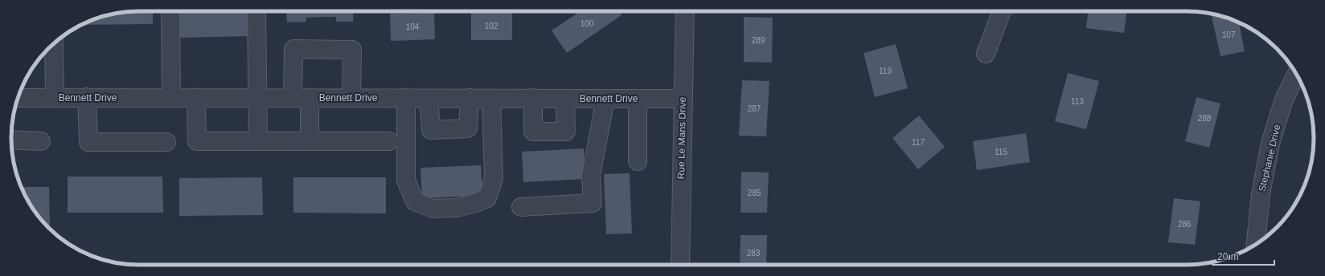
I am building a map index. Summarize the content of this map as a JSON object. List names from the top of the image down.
{
  "streets": {
    "street": ["Bennett Drive", "Rue Le Mans Drive", "Stephanie Drive"]
  },
  "crossings": [
    ["Bennett Drive", "Rue Le Mans Drive"]
  ],
  "house_numbers": [
    "100",
    "102",
    "104",
    "107",
    "289",
    "119",
    "113",
    "287",
    "288",
    "117",
    "115",
    "285",
    "286",
    "283"
  ],
  "scale_bar": "20 m"
}
